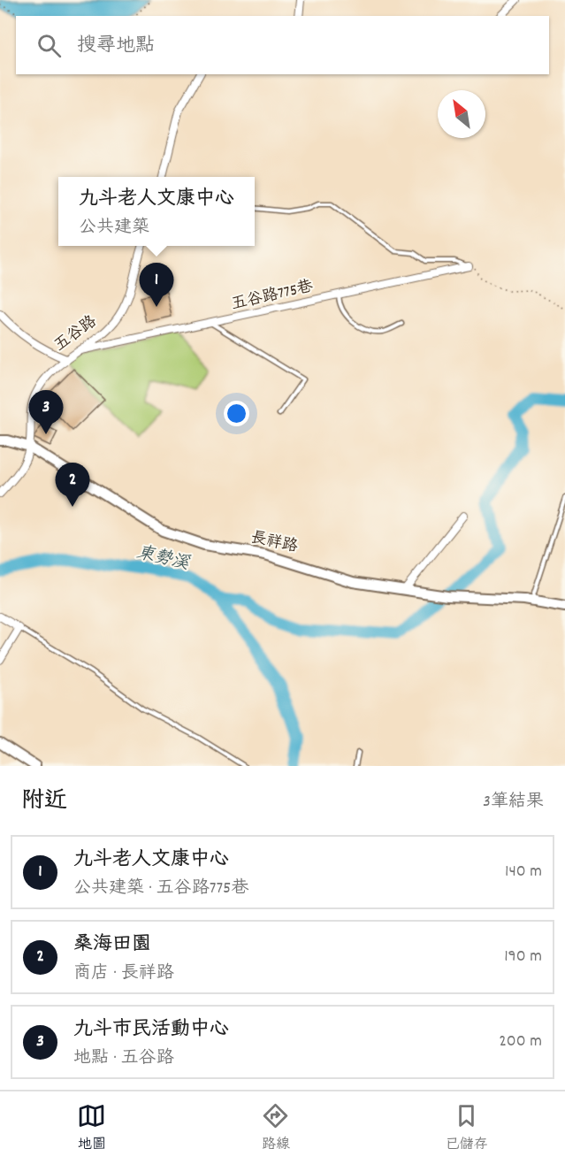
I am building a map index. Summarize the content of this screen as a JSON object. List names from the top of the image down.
{
  "streets": {
    "street": ["五谷路775巷", "五谷路", "長祥路"]
  },
  "crossings": [
    ["五谷路775巷", "五谷路"],
    ["五谷路", "長祥路"]
  ],
  "water": ["東勢溪"],
  "north": "top left",
  "page": {
    "search": "搜尋地點",
    "popup": ["九斗老人文康中心", "公共建築"],
    "pins": ["1", "3", "2"],
    "heading": ["附近", "3筆結果"],
    "list": [
      {
        "mark": "1",
        "name": "九斗老人文康中心",
        "note": "公共建築 · 五谷路775巷",
        "value": "140 m"
      },
      {
        "mark": "2",
        "name": "桑海田園",
        "note": "商店 · 長祥路",
        "value": "190 m"
      },
      {
        "mark": "3",
        "name": "九斗市民活動中心",
        "note": "地點 · 五谷路",
        "value": "200 m"
      }
    ],
    "nav": ["地圖", "路線", "已儲存"]
  }
}
